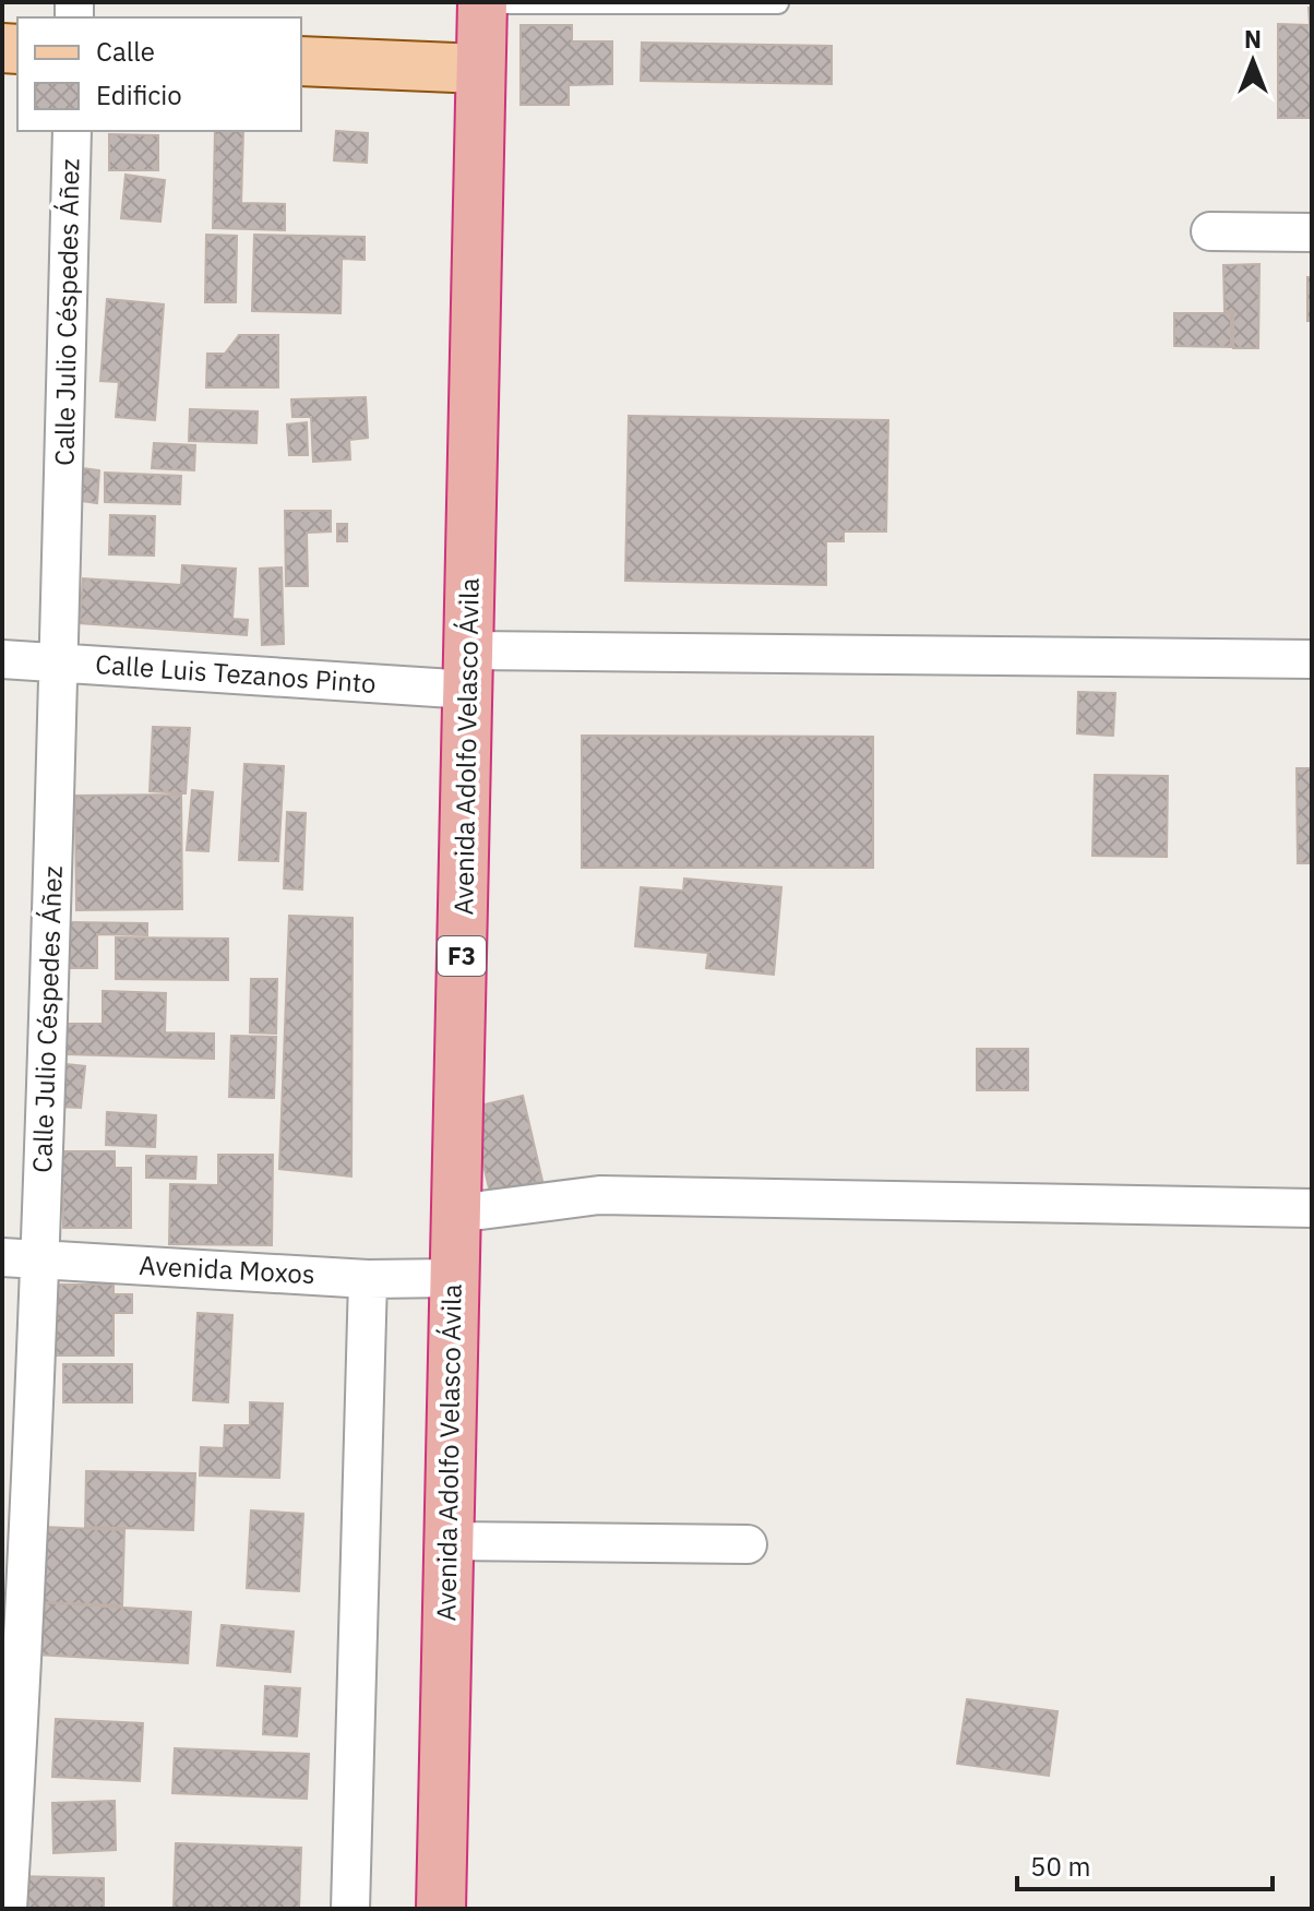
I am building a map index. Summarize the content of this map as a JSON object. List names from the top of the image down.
{
  "streets": {
    "highway": ["Avenida Adolfo Velasco Ávila", "F3"],
    "street": ["Calle Julio Céspedes Áñez", "Calle Luis Tezanos Pinto", "Avenida Moxos"]
  },
  "crossings": [
    ["Calle Julio Céspedes Áñez", "Calle Luis Tezanos Pinto"],
    ["Calle Julio Céspedes Áñez", "Avenida Moxos"],
    ["Calle Luis Tezanos Pinto", "Avenida Adolfo Velasco Ávila"],
    ["Avenida Adolfo Velasco Ávila", "Avenida Moxos"]
  ],
  "legend": ["Calle", "Edificio"],
  "scale_bar": "50 m",
  "north": "top"
}
